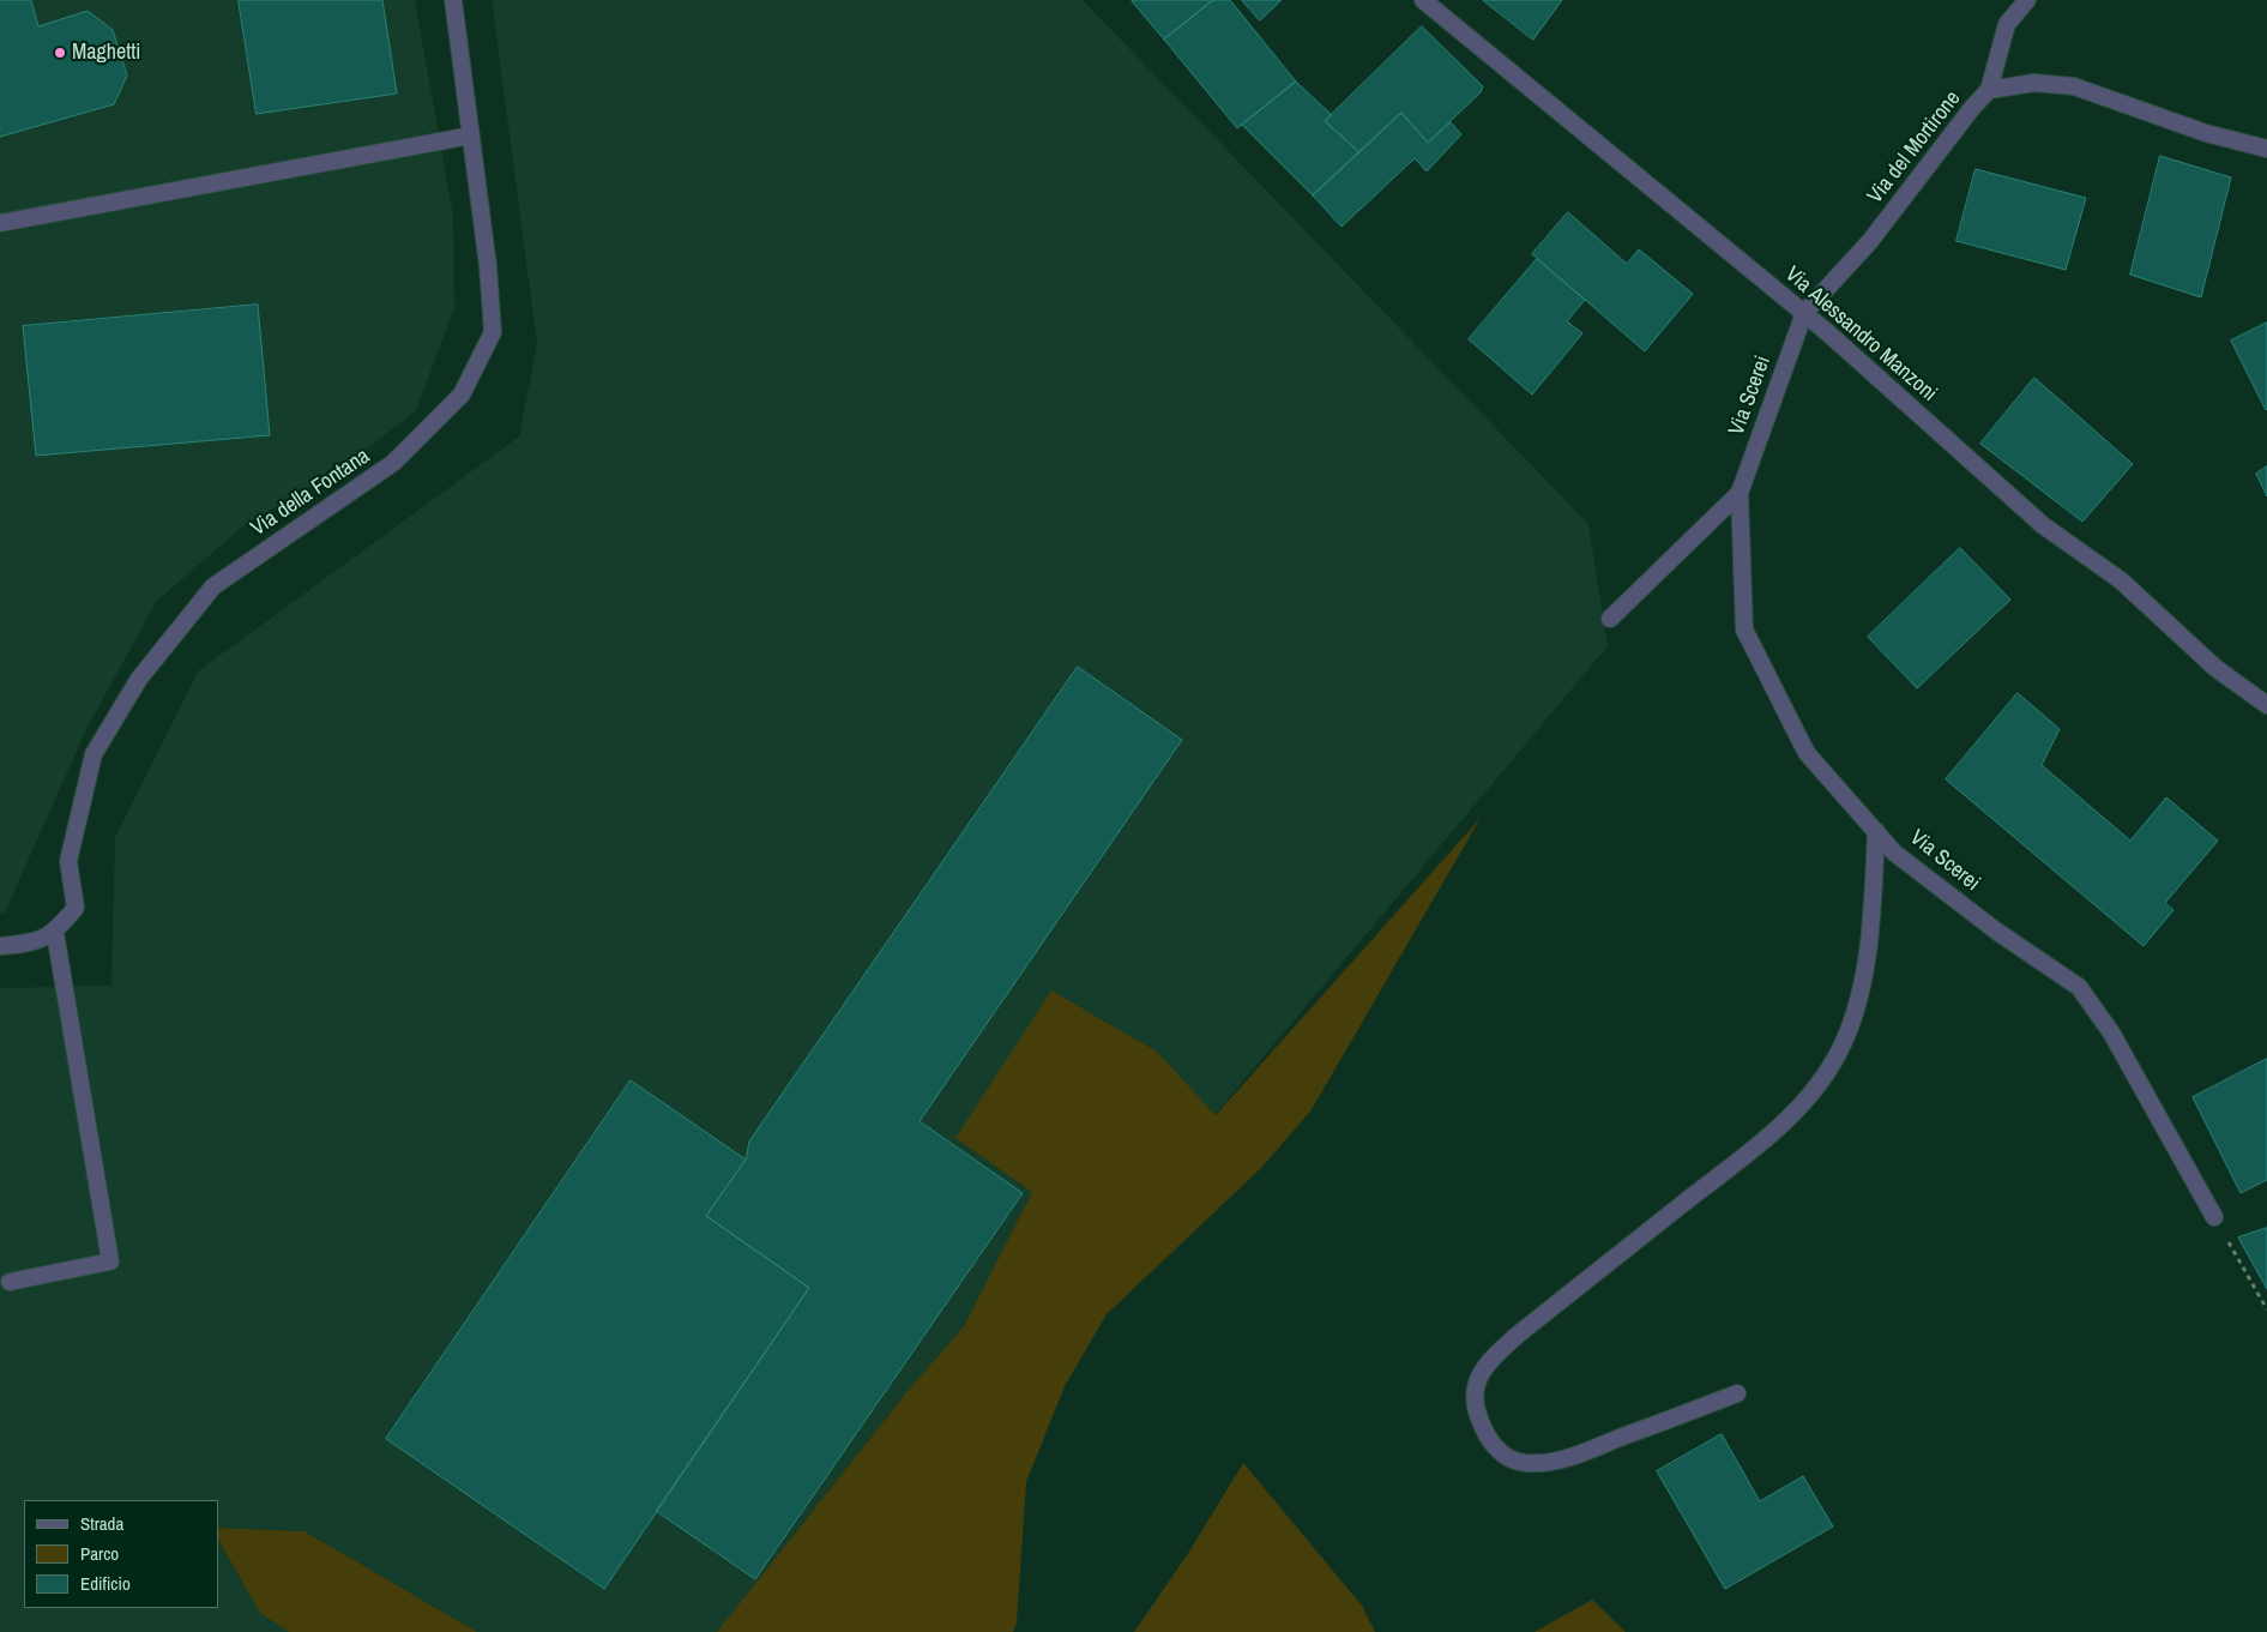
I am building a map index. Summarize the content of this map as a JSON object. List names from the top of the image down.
{
  "streets": {
    "street": [
      "Via del Mortirone",
      "Via Alessandro Manzoni",
      "Via Scerei",
      "Via della Fontana"
    ]
  },
  "crossings": [
    ["Via del Mortirone", "Via Alessandro Manzoni"],
    ["Via del Mortirone", "Via Scerei"],
    ["Via Alessandro Manzoni", "Via Scerei"]
  ],
  "places": ["Maghetti"],
  "legend": ["Strada", "Parco", "Edificio"]
}
